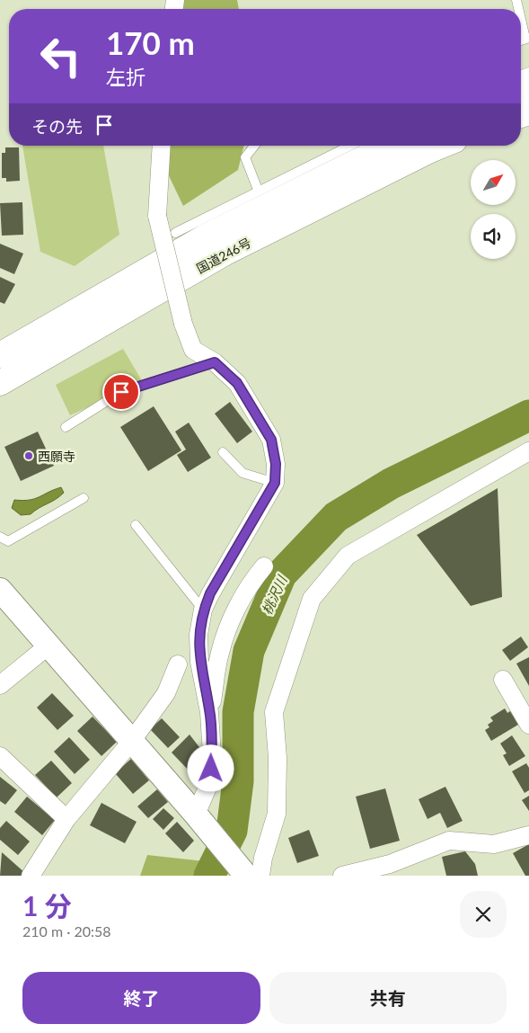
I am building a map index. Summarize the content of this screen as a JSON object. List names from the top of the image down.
{
  "streets": {
    "highway": ["国道246号"]
  },
  "water": ["桃沢川"],
  "places": ["西願寺"],
  "north": "top right",
  "page": {
    "turn": ["170 m", "左折"],
    "then": "その先",
    "heading": ["1 分", "210 m · 20:58"],
    "buttons": ["終了", "共有"]
  }
}
